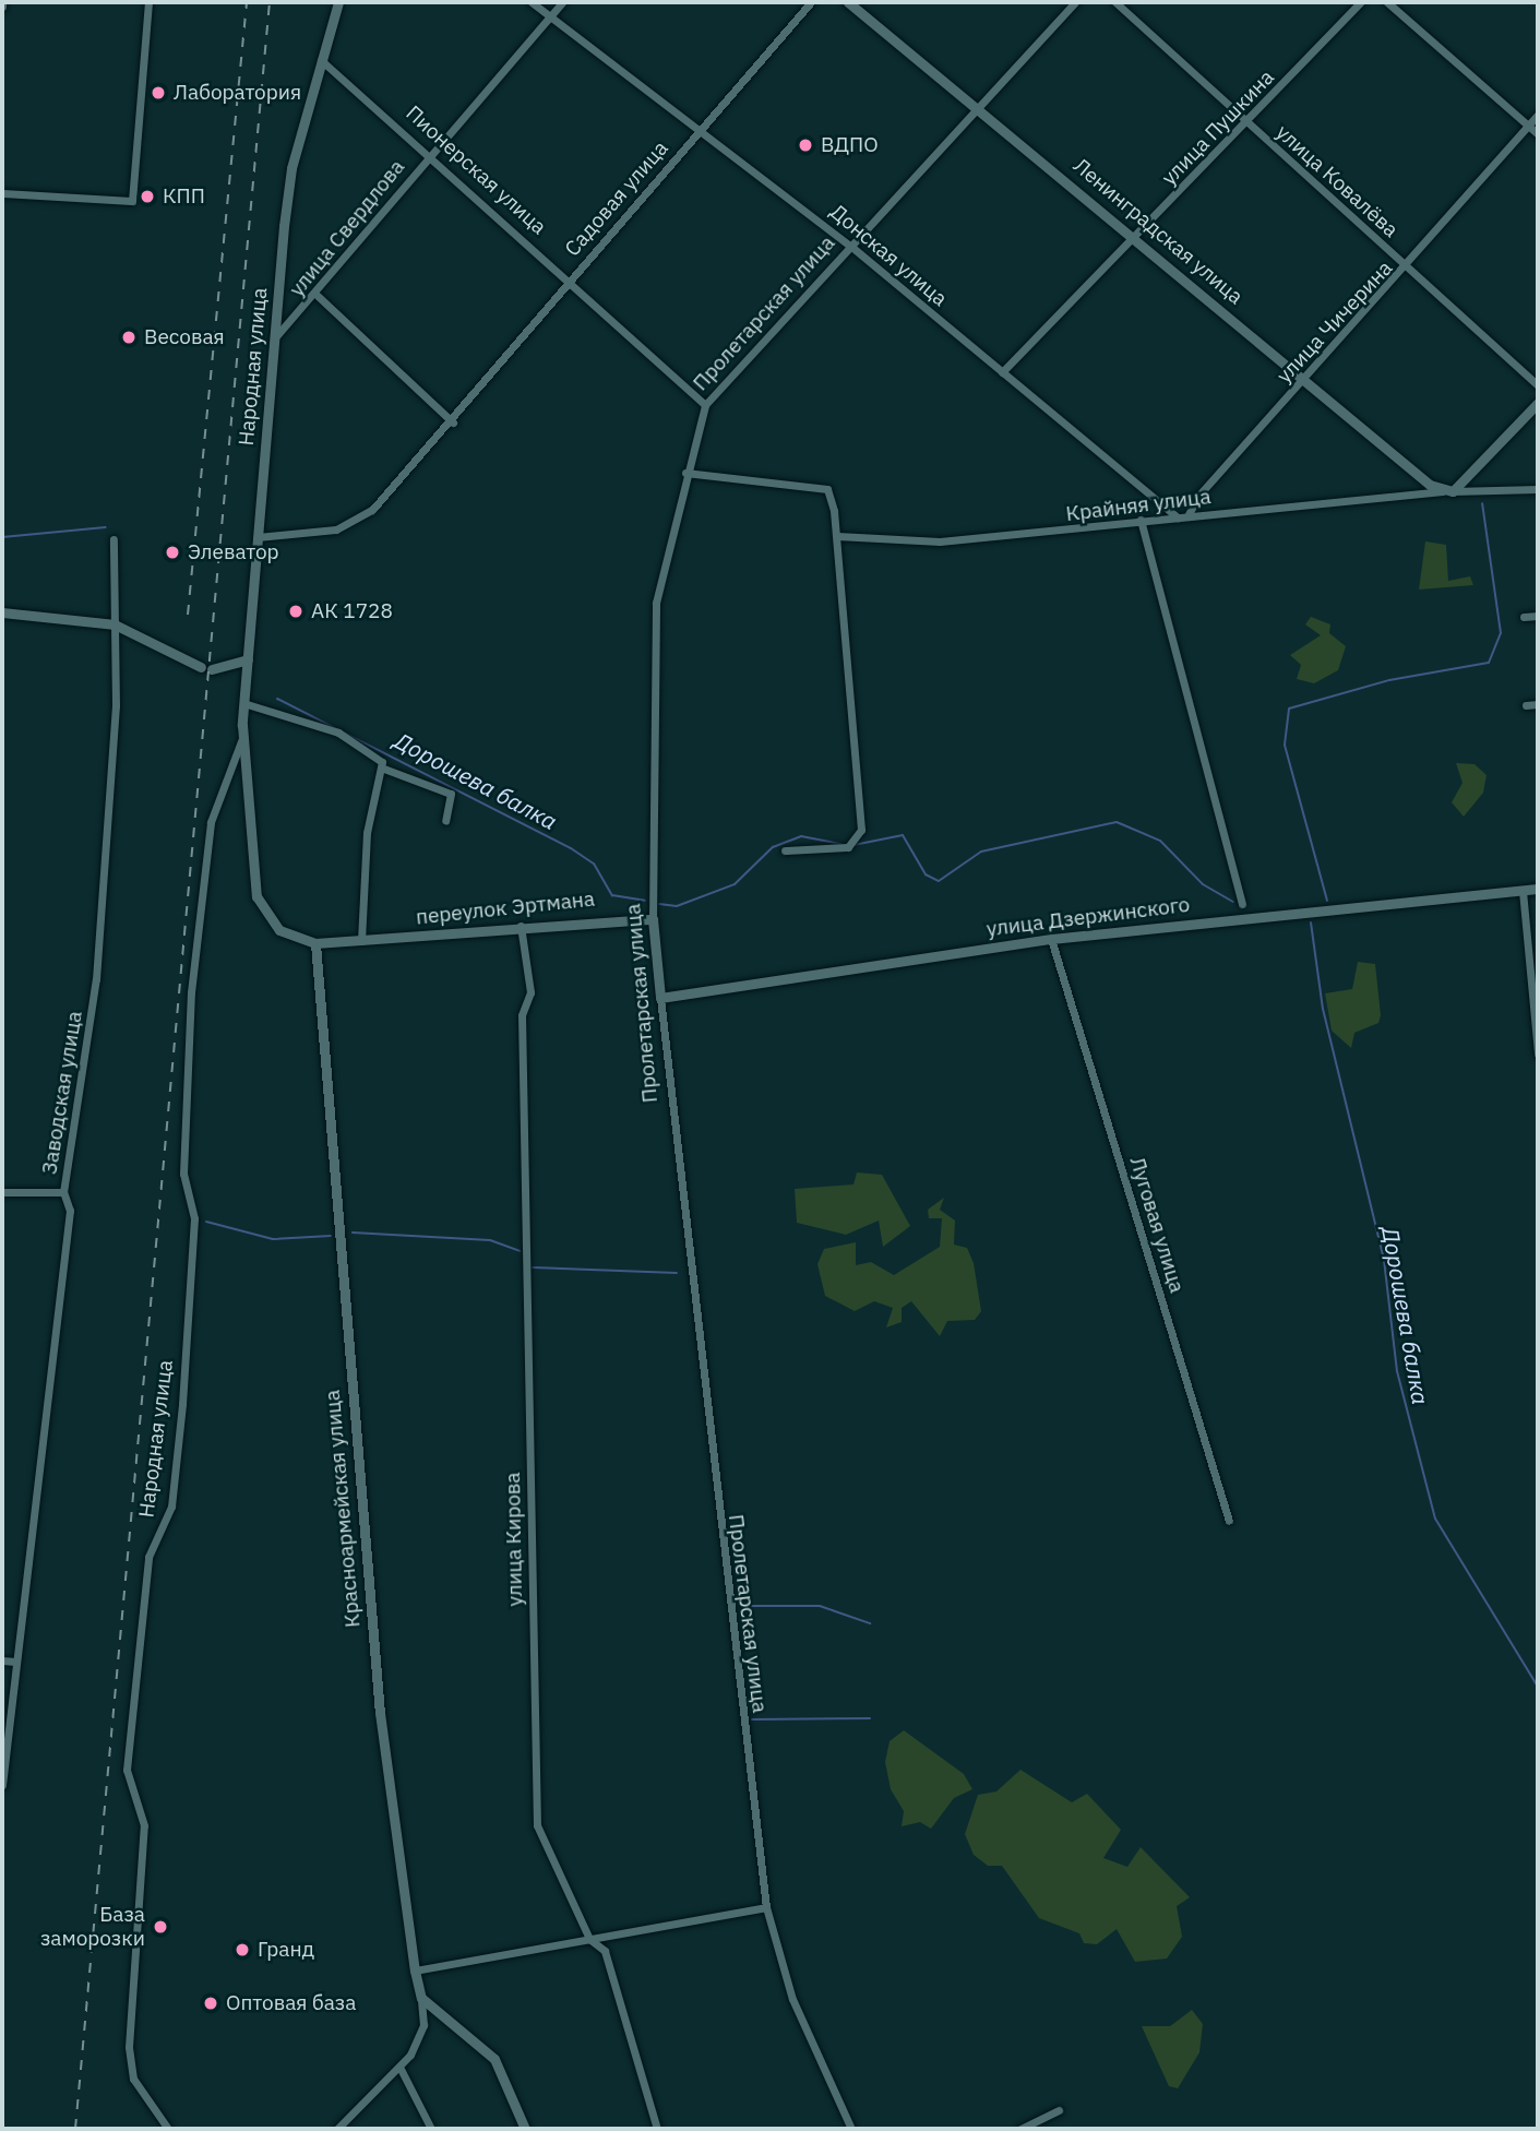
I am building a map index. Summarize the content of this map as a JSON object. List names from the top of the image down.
{
  "streets": {
    "street": [
      "улица Пушкина",
      "Пионерская улица",
      "улица Ковалёва",
      "Садовая улица",
      "улица Свердлова",
      "Ленинградская улица",
      "Донская улица",
      "Пролетарская улица",
      "улица Чичерина",
      "Народная улица",
      "Крайняя улица",
      "переулок Эртмана",
      "улица Дзержинского",
      "Заводская улица",
      "Луговая улица",
      "Красноармейская улица",
      "улица Кирова"
    ]
  },
  "crossings": [
    ["улица Пушкина", "улица Ковалёва"],
    ["улица Пушкина", "Ленинградская улица"],
    ["улица Пушкина", "Донская улица"],
    ["Пионерская улица", "Садовая улица"],
    ["Пионерская улица", "улица Свердлова"],
    ["Пионерская улица", "Пролетарская улица"],
    ["Пионерская улица", "Народная улица"],
    ["улица Ковалёва", "улица Чичерина"],
    ["Садовая улица", "Донская улица"],
    ["Садовая улица", "Народная улица"],
    ["улица Свердлова", "Донская улица"],
    ["улица Свердлова", "Народная улица"],
    ["Ленинградская улица", "Пролетарская улица"],
    ["Ленинградская улица", "улица Чичерина"],
    ["Ленинградская улица", "Крайняя улица"],
    ["Донская улица", "Пролетарская улица"],
    ["Донская улица", "Крайняя улица"],
    ["Пролетарская улица", "переулок Эртмана"],
    ["Пролетарская улица", "улица Дзержинского"],
    ["улица Чичерина", "Крайняя улица"],
    ["Народная улица", "переулок Эртмана"],
    ["Народная улица", "Красноармейская улица"],
    ["переулок Эртмана", "Красноармейская улица"],
    ["переулок Эртмана", "улица Кирова"],
    ["улица Дзержинского", "Луговая улица"]
  ],
  "water": ["Дорошева балка"],
  "places": [
    "Лаборатория",
    "ВДПО",
    "КПП",
    "Весовая",
    "Элеватор",
    "АК 1728",
    "База заморозки",
    "Гранд",
    "Оптовая база"
  ]
}
